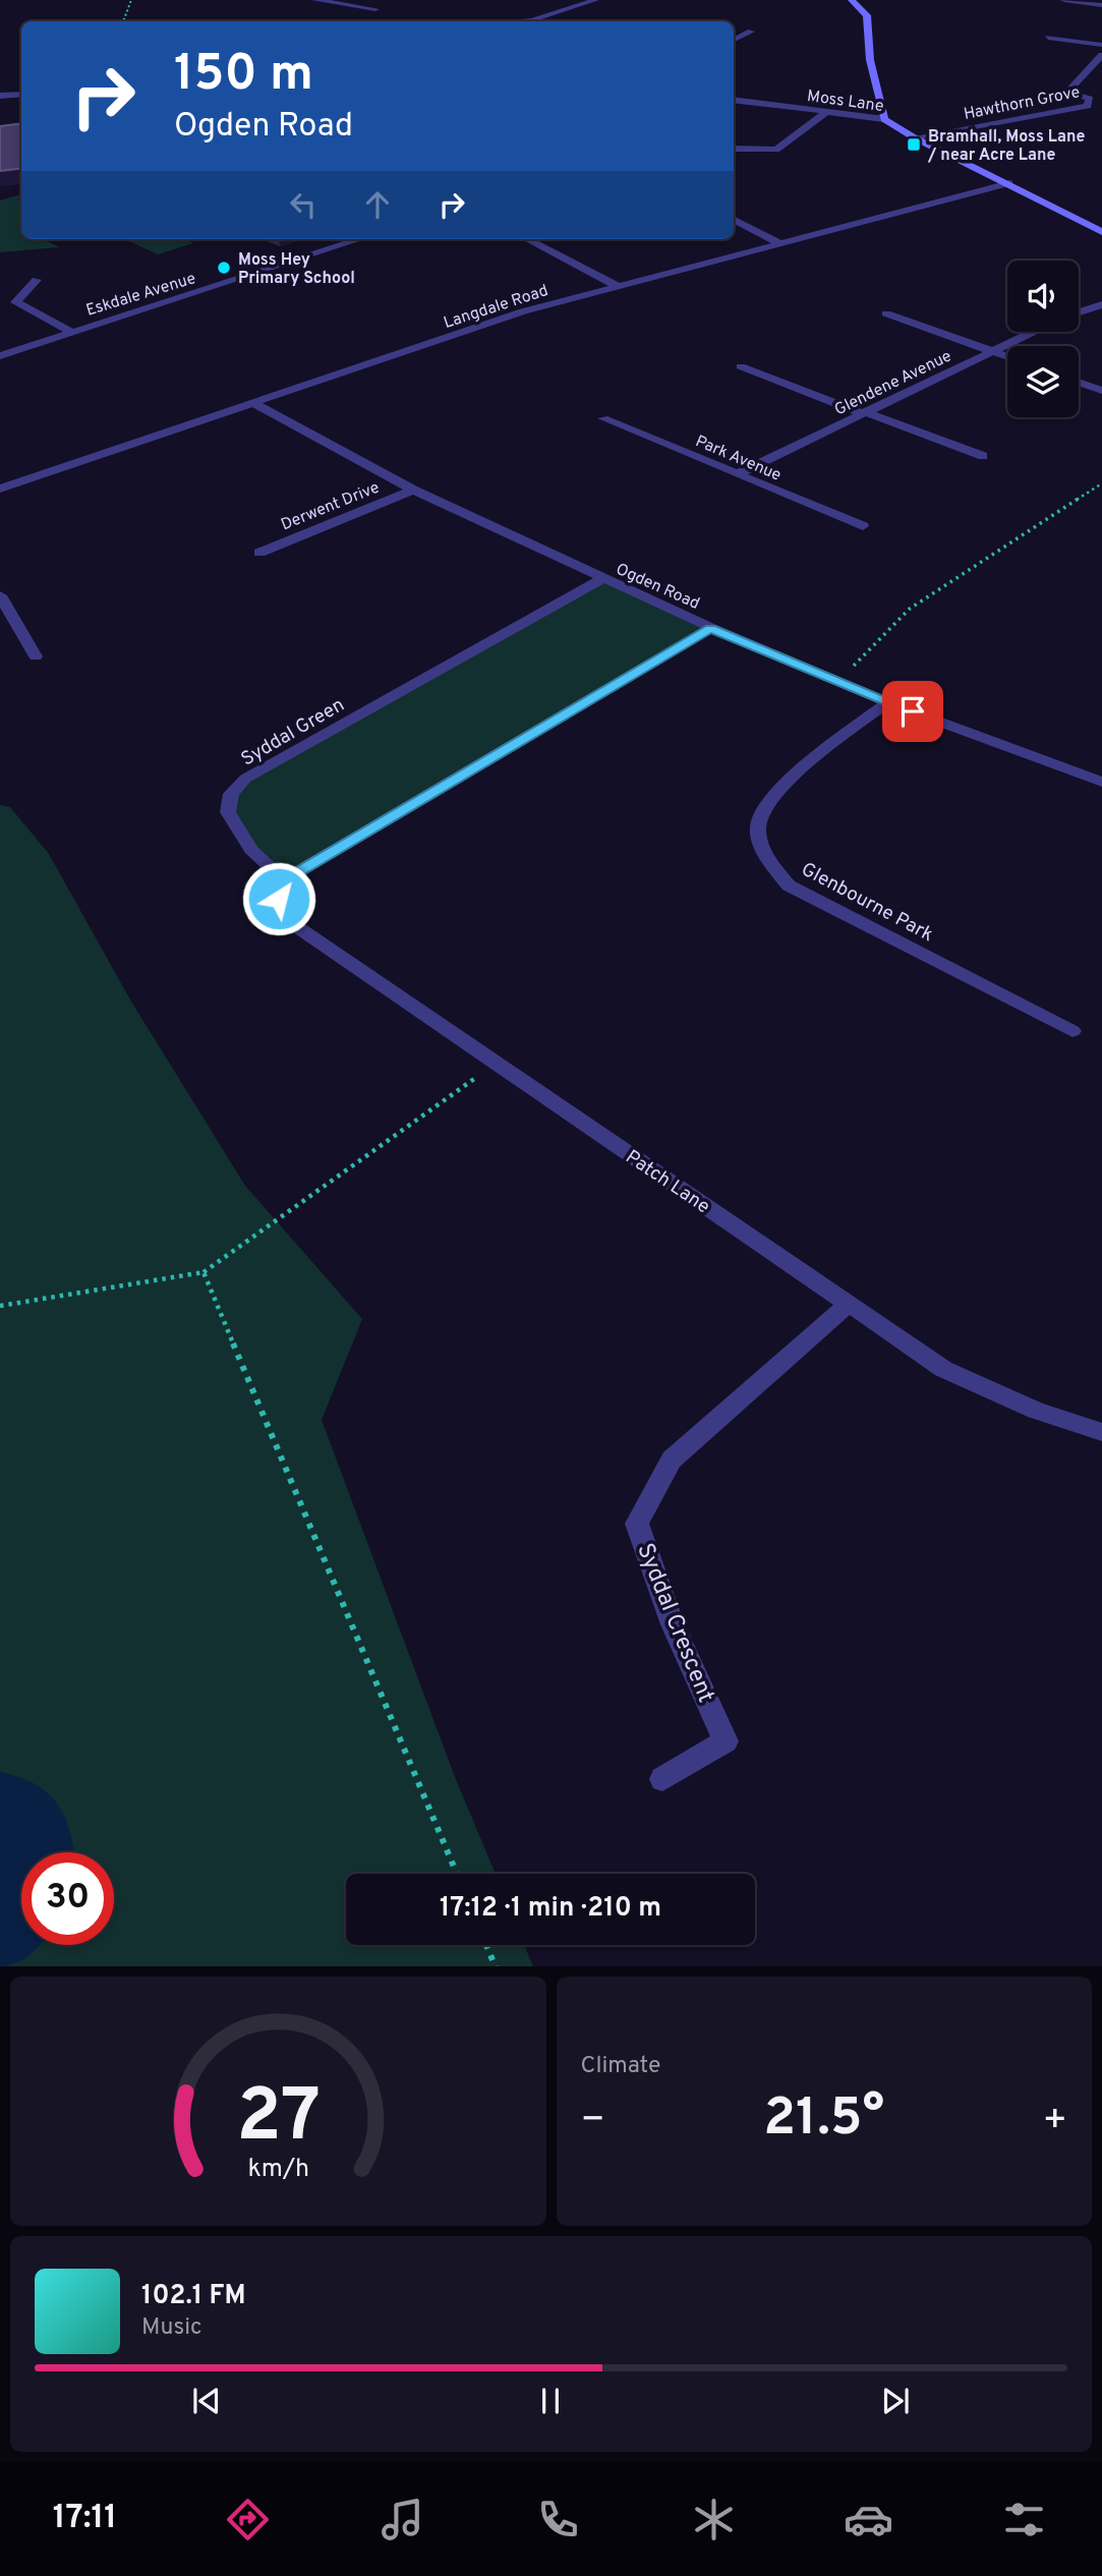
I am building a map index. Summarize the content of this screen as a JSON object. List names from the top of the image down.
{
  "streets": {
    "main road": ["Moss Lane"],
    "street": [
      "Hawthorn Grove",
      "Eskdale Avenue",
      "Langdale Road",
      "Glendene Avenue",
      "Park Avenue",
      "Derwent Drive",
      "Ogden Road",
      "Syddal Green",
      "Glenbourne Park",
      "Patch Lane",
      "Syddal Crescent"
    ]
  },
  "crossings": [
    ["Moss Lane", "Hawthorn Grove"],
    ["Moss Lane", "Langdale Road"],
    ["Langdale Road", "Ogden Road"],
    ["Glendene Avenue", "Park Avenue"],
    ["Derwent Drive", "Ogden Road"],
    ["Ogden Road", "Syddal Green"],
    ["Ogden Road", "Glenbourne Park"],
    ["Syddal Green", "Patch Lane"],
    ["Patch Lane", "Syddal Crescent"]
  ],
  "places": {
    "transit": ["Bramhall, Moss Lane / near Acre Lane"],
    "other": ["Moss Hey Primary School"]
  },
  "page": {
    "turn": ["150 m", "Ogden Road"],
    "limit": "30",
    "trip": "17:12 · 1 min · 210 m",
    "tile": "Climate",
    "heat": ["−", "21.5°", "+"],
    "song": ["102.1 FM", "Music"],
    "tabs": "17:11",
    "gauge": ["27", "km/h"]
  }
}
